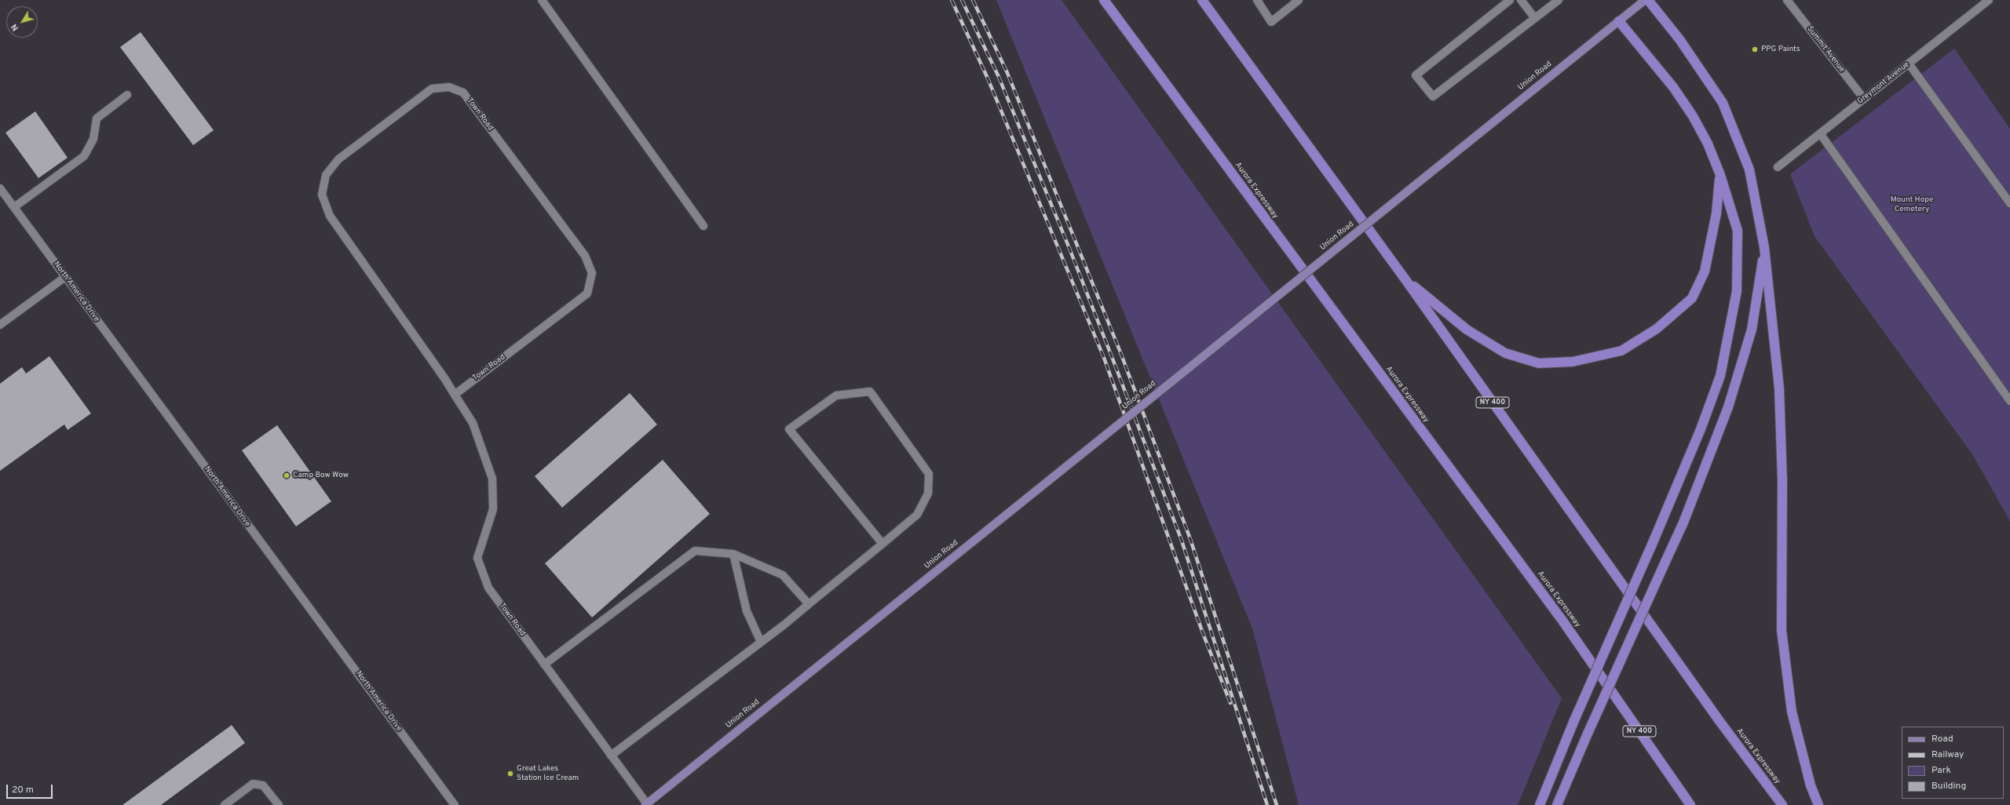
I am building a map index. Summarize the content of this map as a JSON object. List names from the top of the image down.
{
  "streets": {
    "highway": ["Aurora Expressway", "NY 400"],
    "main road": ["Union Road"],
    "street": [
      "Summit Avenue",
      "Greymont Avenue",
      "Town Road",
      "North America Drive"
    ]
  },
  "crossings": [
    ["Summit Avenue", "Greymont Avenue"],
    ["Union Road", "Town Road"]
  ],
  "parks": ["Mount Hope Cemetery"],
  "places": ["PPG Paints", "Camp Bow Wow", "Great Lakes Station Ice Cream"],
  "legend": [
    "Road",
    "Railway",
    "Park",
    "Building"
  ],
  "scale_bar": "20 m",
  "north": "bottom left"
}
